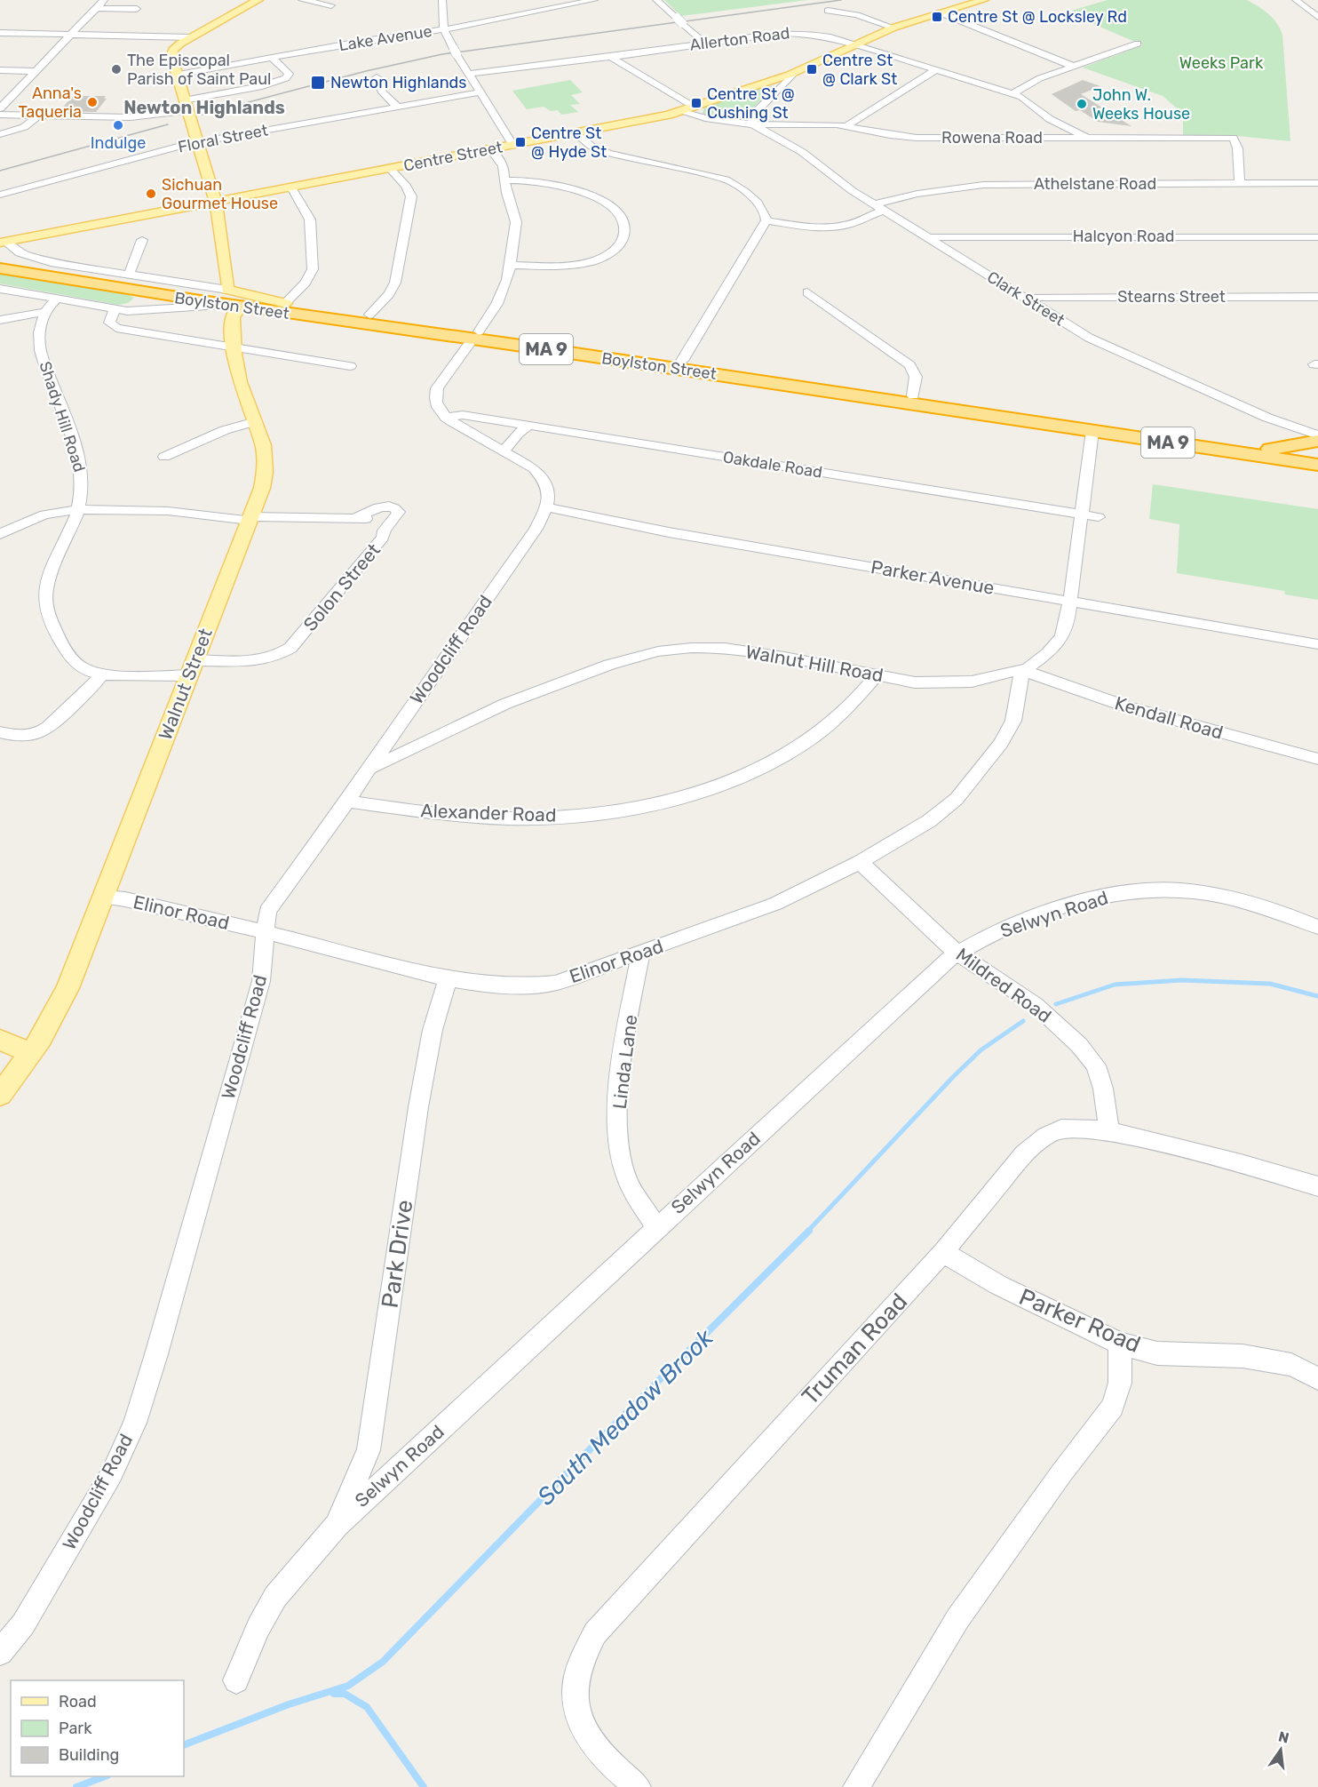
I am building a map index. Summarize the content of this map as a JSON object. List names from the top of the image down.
{
  "streets": {
    "highway": ["Boylston Street", "MA 9"],
    "main road": ["Centre Street", "Walnut Street"],
    "street": [
      "Lake Avenue",
      "Allerton Road",
      "Rowena Road",
      "Floral Street",
      "Athelstane Road",
      "Halcyon Road",
      "Stearns Street",
      "Clark Street",
      "Shady Hill Road",
      "Oakdale Road",
      "Parker Avenue",
      "Solon Street",
      "Woodcliff Road",
      "Walnut Hill Road",
      "Kendall Road",
      "Alexander Road",
      "Elinor Road",
      "Selwyn Road",
      "Mildred Road",
      "Linda Lane",
      "Park Drive",
      "Parker Road",
      "Truman Road"
    ]
  },
  "crossings": [
    ["Lake Avenue", "Walnut Street"],
    ["Allerton Road", "Rowena Road"],
    ["Allerton Road", "Centre Street"],
    ["Rowena Road", "Athelstane Road"],
    ["Rowena Road", "Clark Street"],
    ["Floral Street", "Walnut Street"],
    ["Centre Street", "Clark Street"],
    ["Centre Street", "Walnut Street"],
    ["Athelstane Road", "Clark Street"],
    ["Halcyon Road", "Clark Street"],
    ["Stearns Street", "Clark Street"],
    ["Boylston Street", "Walnut Hill Road"],
    ["Boylston Street", "Walnut Street"],
    ["Shady Hill Road", "Solon Street"],
    ["Shady Hill Road", "Walnut Street"],
    ["Oakdale Road", "Walnut Hill Road"],
    ["Parker Avenue", "Woodcliff Road"],
    ["Parker Avenue", "Walnut Hill Road"],
    ["Solon Street", "Walnut Street"],
    ["Woodcliff Road", "Walnut Hill Road"],
    ["Woodcliff Road", "Alexander Road"],
    ["Woodcliff Road", "Elinor Road"],
    ["Walnut Hill Road", "Kendall Road"],
    ["Walnut Hill Road", "Alexander Road"],
    ["Walnut Hill Road", "Elinor Road"],
    ["Walnut Street", "Elinor Road"],
    ["Kendall Road", "Elinor Road"],
    ["Elinor Road", "Mildred Road"],
    ["Elinor Road", "Linda Lane"],
    ["Elinor Road", "Park Drive"],
    ["Selwyn Road", "Mildred Road"],
    ["Selwyn Road", "Linda Lane"],
    ["Selwyn Road", "Park Drive"],
    ["Mildred Road", "Truman Road"],
    ["Parker Road", "Truman Road"]
  ],
  "districts": ["Newton Highlands"],
  "water": ["South Meadow Brook"],
  "parks": ["Weeks Park"],
  "places": {
    "transit": [
      "Centre St @ Locksley Rd",
      "Centre St @ Clark St",
      "Newton Highlands",
      "Centre St @ Cushing St",
      "Centre St @ Hyde St"
    ],
    "other": [
      "The Episcopal Parish of Saint Paul",
      "Anna's Taqueria",
      "John W. Weeks House",
      "Indulge",
      "Sichuan Gourmet House"
    ]
  },
  "legend": ["Road", "Park", "Building"],
  "north": "top"
}
